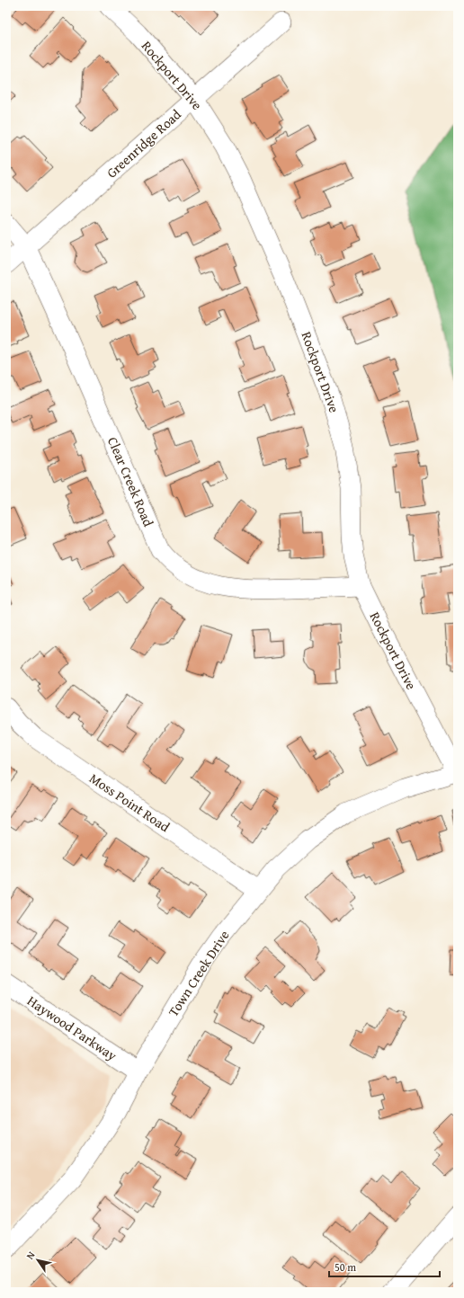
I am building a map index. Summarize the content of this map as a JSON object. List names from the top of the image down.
{
  "streets": {
    "street": [
      "Rockport Drive",
      "Greenridge Road",
      "Clear Creek Road",
      "Moss Point Road",
      "Town Creek Drive",
      "Haywood Parkway"
    ]
  },
  "crossings": [
    ["Rockport Drive", "Greenridge Road"],
    ["Rockport Drive", "Clear Creek Road"],
    ["Rockport Drive", "Town Creek Drive"],
    ["Greenridge Road", "Clear Creek Road"],
    ["Moss Point Road", "Town Creek Drive"],
    ["Town Creek Drive", "Haywood Parkway"]
  ],
  "scale_bar": "50 m",
  "north": "top left"
}
